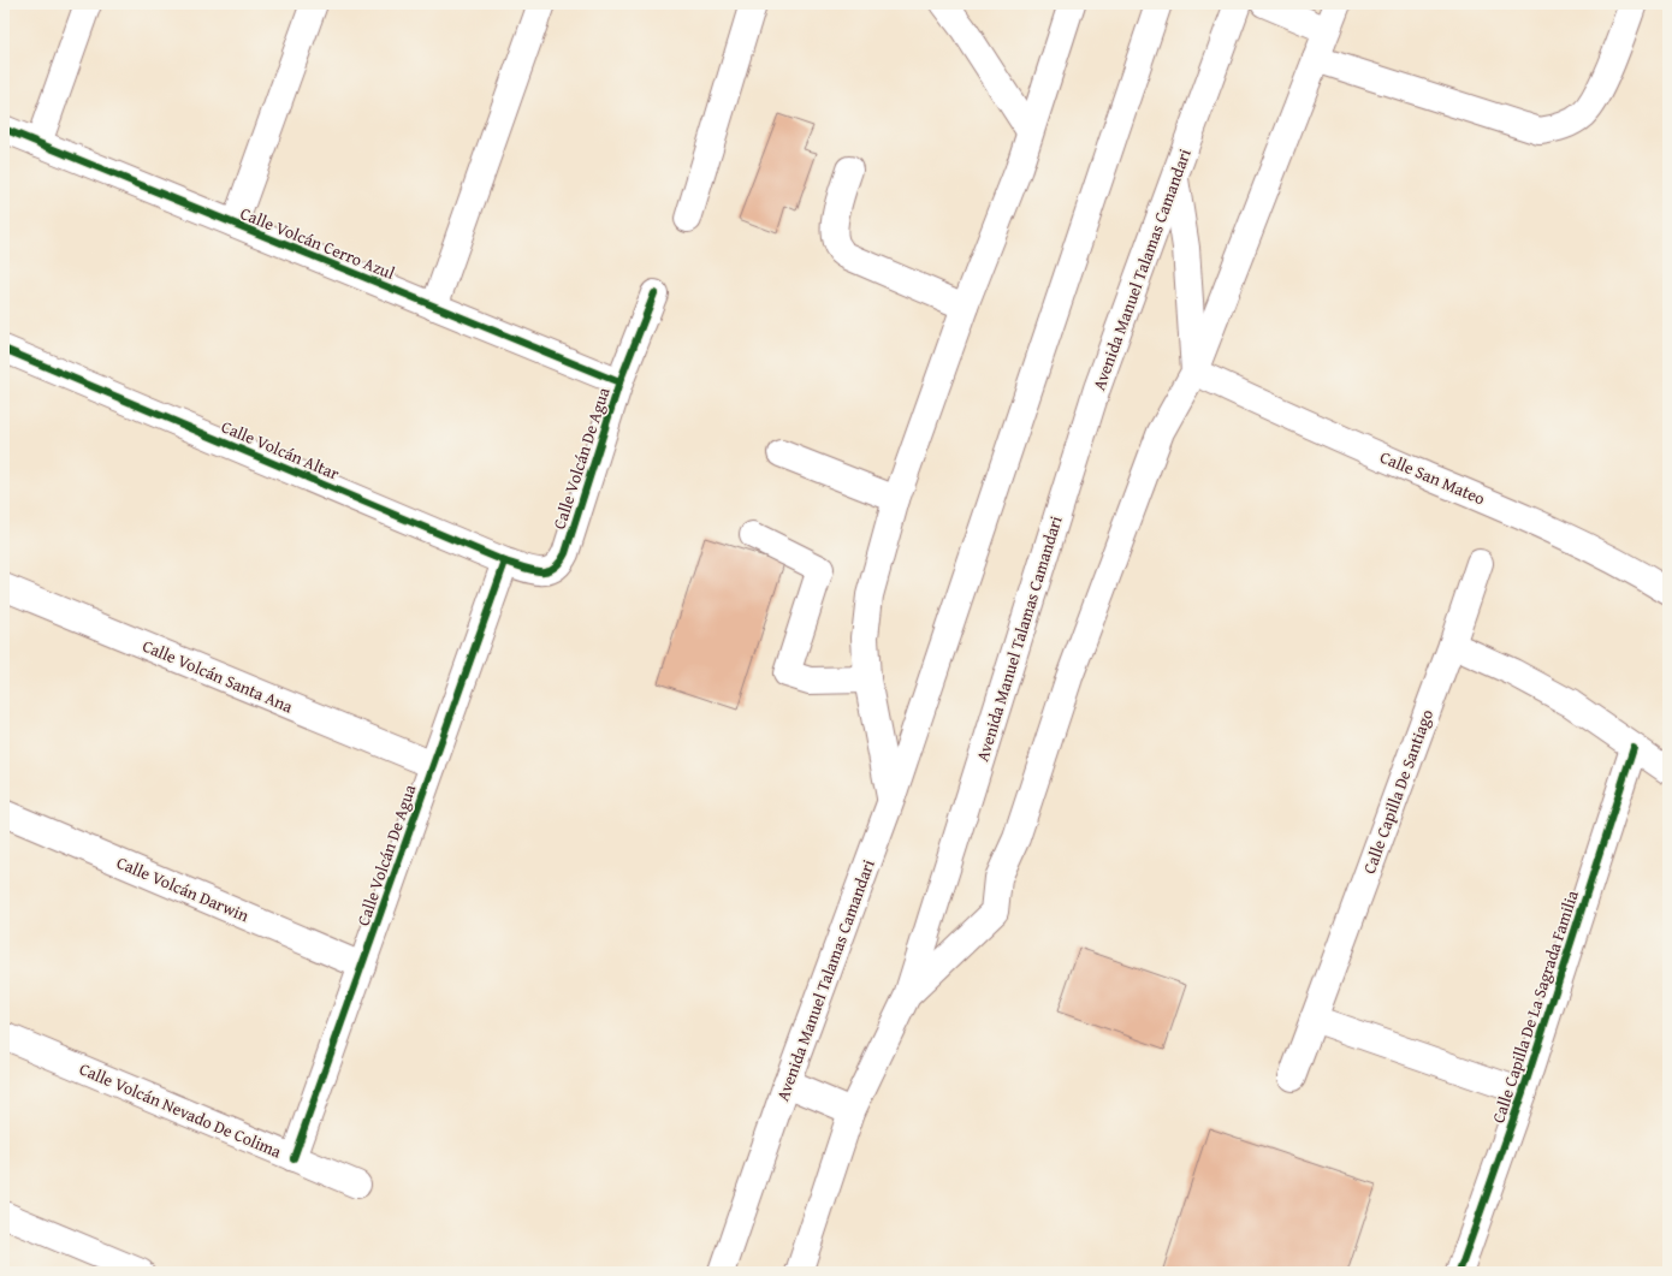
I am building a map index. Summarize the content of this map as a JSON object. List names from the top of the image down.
{
  "streets": {
    "street": [
      "Calle Volcán Cerro Azul",
      "Avenida Manuel Talamas Camandari",
      "Calle Volcán Altar",
      "Calle Volcán De Agua",
      "Calle San Mateo",
      "Calle Volcán Santa Ana",
      "Calle Capilla De Santiago",
      "Calle Volcán Darwin",
      "Calle Capilla De La Sagrada Familia",
      "Calle Volcán Nevado De Colima"
    ]
  },
  "crossings": [
    ["Calle Volcán Cerro Azul", "Calle Volcán De Agua"],
    ["Calle Volcán Altar", "Calle Volcán De Agua"],
    ["Calle Volcán De Agua", "Calle Volcán Santa Ana"],
    ["Calle Volcán De Agua", "Calle Volcán Darwin"],
    ["Calle Volcán De Agua", "Calle Volcán Nevado De Colima"]
  ]
}
